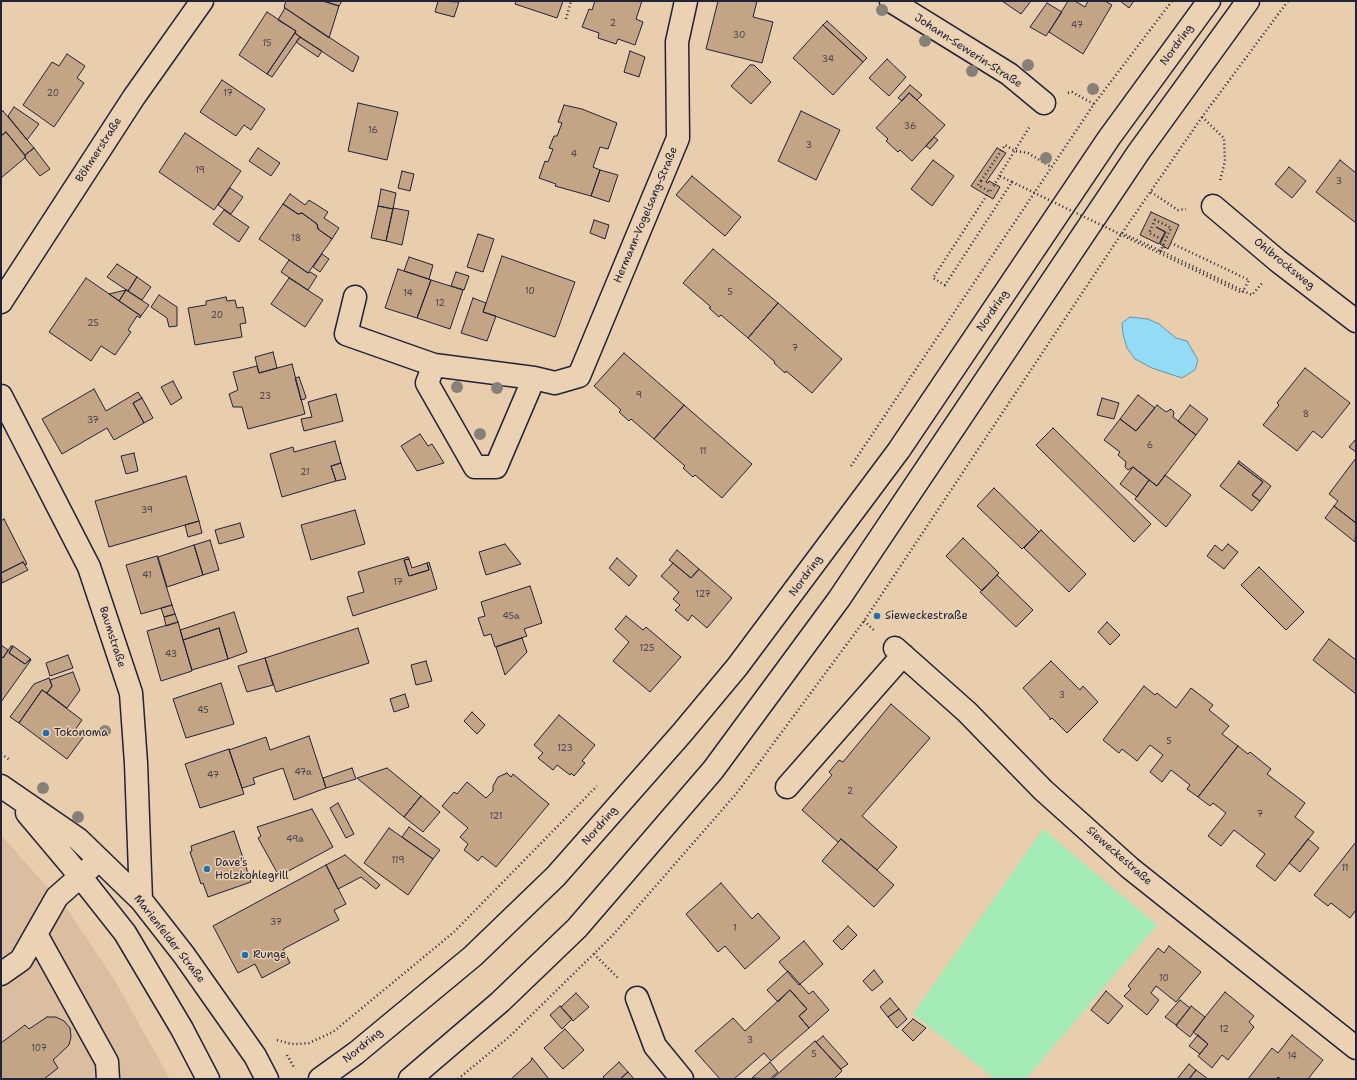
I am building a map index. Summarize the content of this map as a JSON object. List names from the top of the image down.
{
  "streets": {
    "street": [
      "Nordring",
      "Johann-Sewerin-Straße",
      "Böhmerstraße",
      "Hermann-Vogelsang-Straße",
      "Ohlbrocksweg",
      "Baumstraße",
      "Sieweckestraße",
      "Marienfelder Straße"
    ]
  },
  "crossings": [
    ["Baumstraße", "Marienfelder Straße"]
  ],
  "places": [
    "Sieweckestraße",
    "Tokonoma",
    "Dave's Holzkohlegrill",
    "Runge"
  ],
  "house_numbers": [
    "2",
    "47",
    "30",
    "15",
    "34",
    "20",
    "17",
    "36",
    "16",
    "3",
    "4",
    "19",
    "3",
    "18",
    "10",
    "5",
    "14",
    "12",
    "20",
    "25",
    "7",
    "9",
    "23",
    "8",
    "37",
    "6",
    "11",
    "21",
    "39",
    "41",
    "17",
    "127",
    "45a",
    "125",
    "43",
    "3",
    "45",
    "5",
    "123",
    "47a",
    "47",
    "2",
    "7",
    "121",
    "49a",
    "119",
    "11",
    "37",
    "1",
    "10",
    "12",
    "3",
    "107",
    "5",
    "14"
  ]
}
